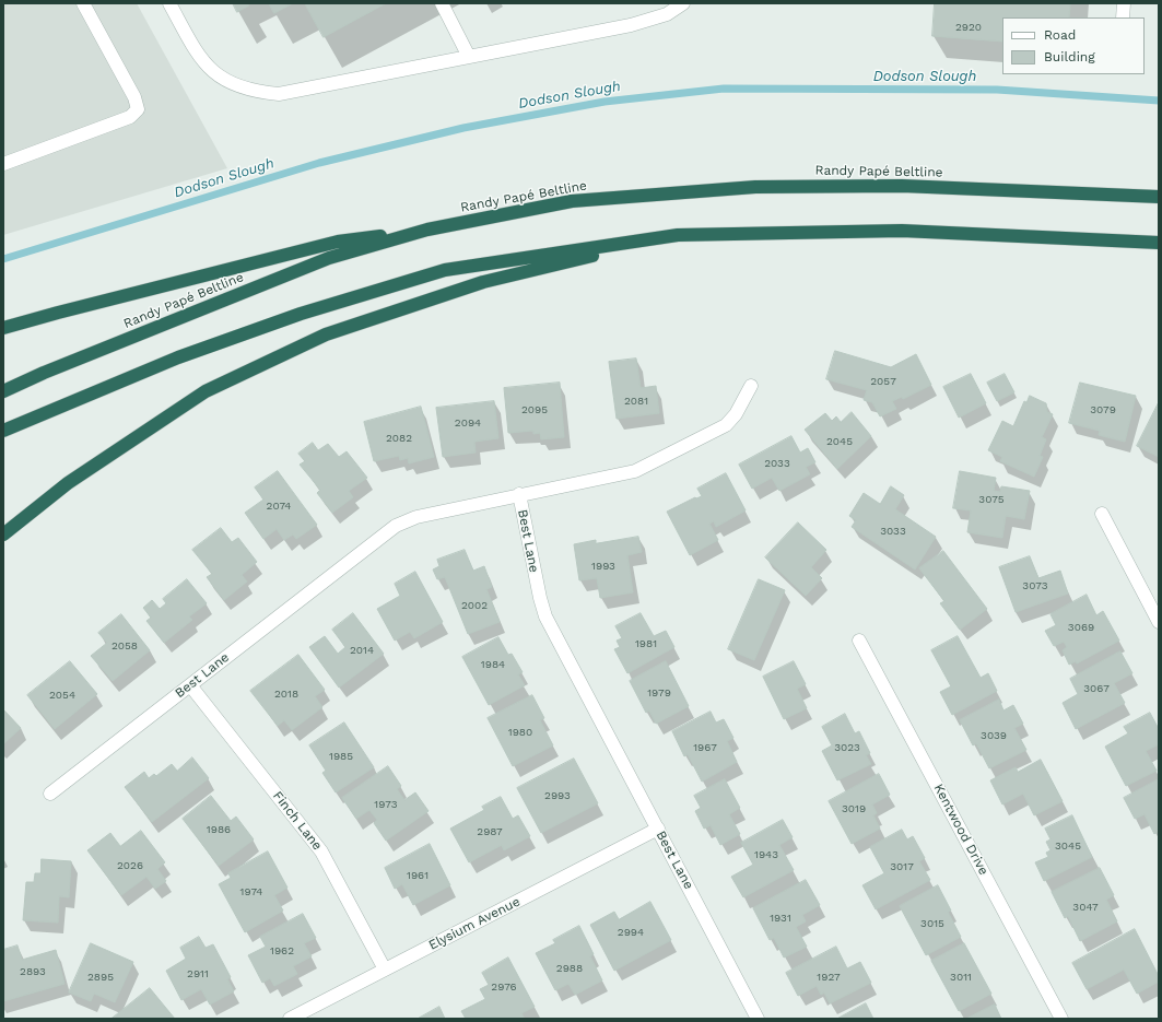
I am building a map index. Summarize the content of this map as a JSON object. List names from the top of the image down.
{
  "streets": {
    "highway": ["Randy Papé Beltline"],
    "street": [
      "Best Lane",
      "Finch Lane",
      "Kentwood Drive",
      "Elysium Avenue"
    ]
  },
  "crossings": [
    ["Best Lane", "Finch Lane"],
    ["Best Lane", "Elysium Avenue"],
    ["Finch Lane", "Elysium Avenue"]
  ],
  "water": ["Dodson Slough"],
  "house_numbers": [
    "2920",
    "2057",
    "2081",
    "2095",
    "3079",
    "2094",
    "2082",
    "2045",
    "2033",
    "3075",
    "2074",
    "3033",
    "1993",
    "3073",
    "2002",
    "3069",
    "1981",
    "2058",
    "2014",
    "1984",
    "3067",
    "1979",
    "2018",
    "2054",
    "1980",
    "3039",
    "1967",
    "3023",
    "1985",
    "2993",
    "1973",
    "3019",
    "1986",
    "2987",
    "3045",
    "1943",
    "2026",
    "3017",
    "1961",
    "1974",
    "3047",
    "1931",
    "3015",
    "2994",
    "1962",
    "2988",
    "2893",
    "2911",
    "2895",
    "1927",
    "3011",
    "2976"
  ],
  "legend": ["Road", "Building"]
}
